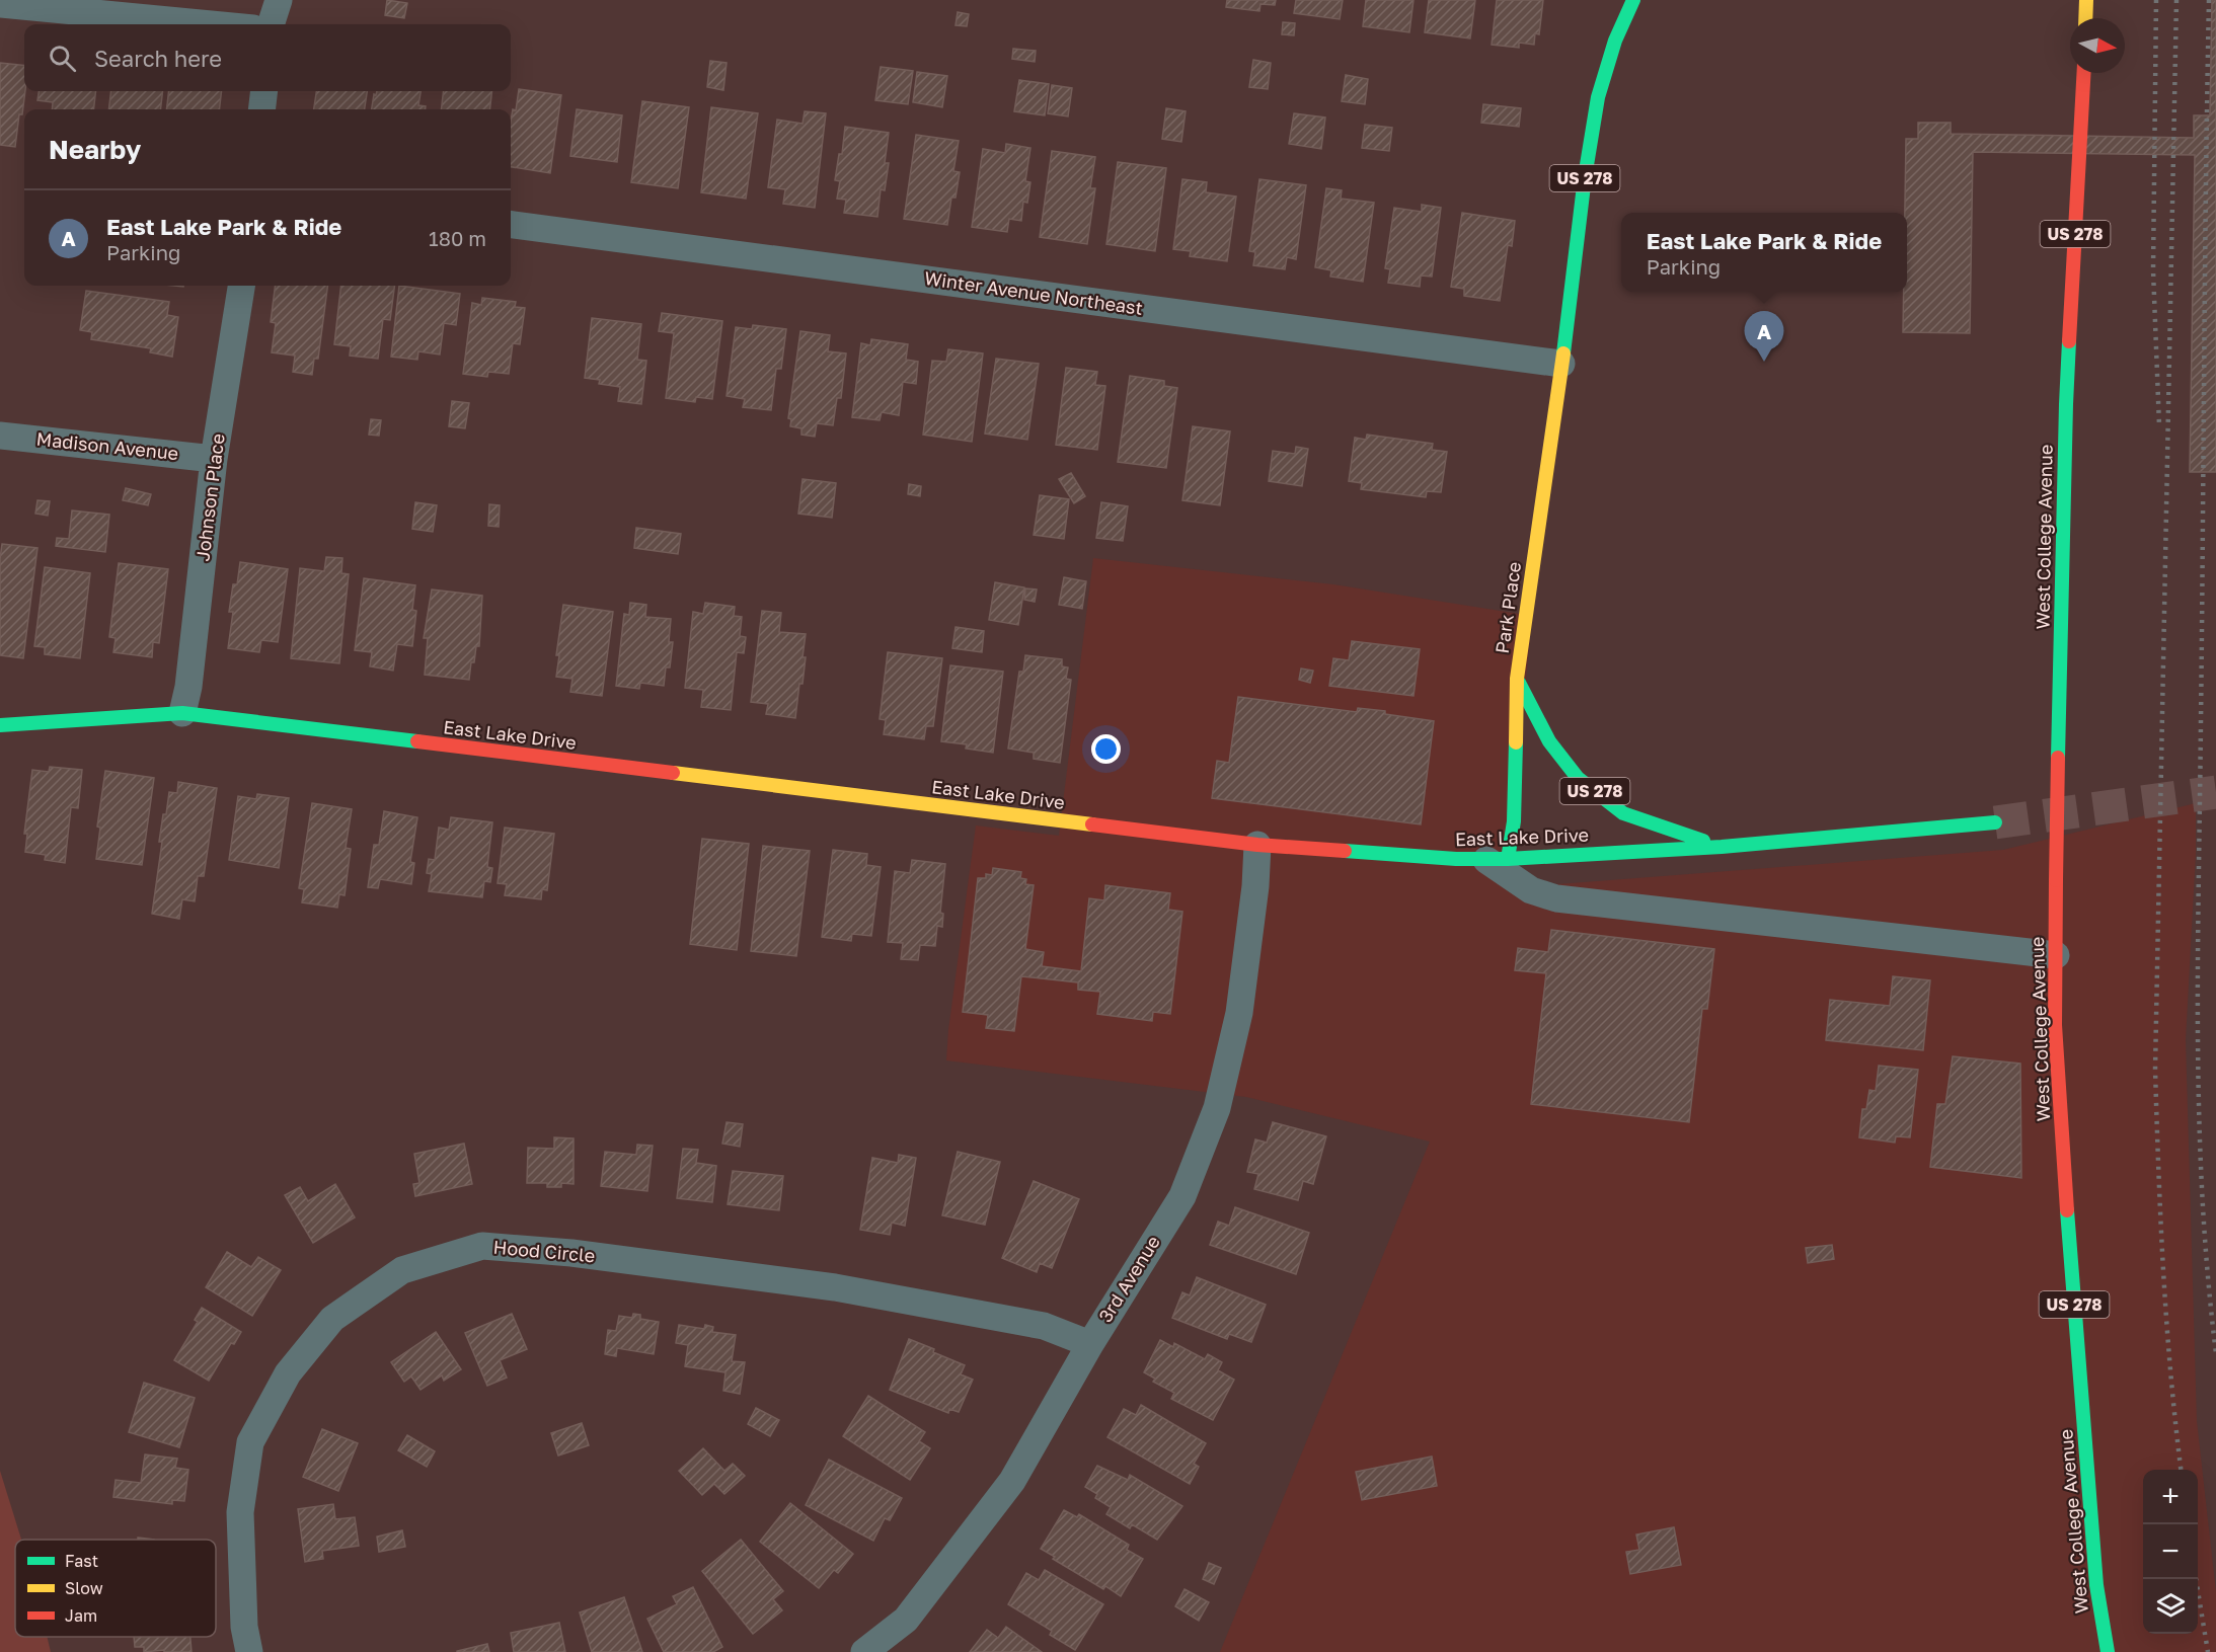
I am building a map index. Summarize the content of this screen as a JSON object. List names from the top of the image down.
{
  "streets": {
    "main road": [
      "US 278",
      "West College Avenue",
      "Park Place",
      "East Lake Drive"
    ],
    "street": [
      "Winter Avenue Northeast",
      "Madison Avenue",
      "Johnson Place",
      "Hood Circle",
      "3rd Avenue"
    ]
  },
  "crossings": [
    ["US 278", "Winter Avenue Northeast"],
    ["US 278", "Park Place"],
    ["US 278", "East Lake Drive"],
    ["Winter Avenue Northeast", "Park Place"],
    ["Madison Avenue", "Johnson Place"],
    ["Johnson Place", "East Lake Drive"],
    ["Park Place", "East Lake Drive"],
    ["East Lake Drive", "3rd Avenue"],
    ["Hood Circle", "3rd Avenue"]
  ],
  "legend": ["Fast", "Slow", "Jam"],
  "north": "right",
  "page": {
    "search": "Search here",
    "heading": "Nearby",
    "list": [
      {
        "mark": "A",
        "name": "East Lake Park & Ride",
        "note": "Parking",
        "value": "180 m"
      }
    ],
    "popup": ["East Lake Park & Ride", "Parking"],
    "pins": "A",
    "map_buttons": ["+", "−"]
  }
}
